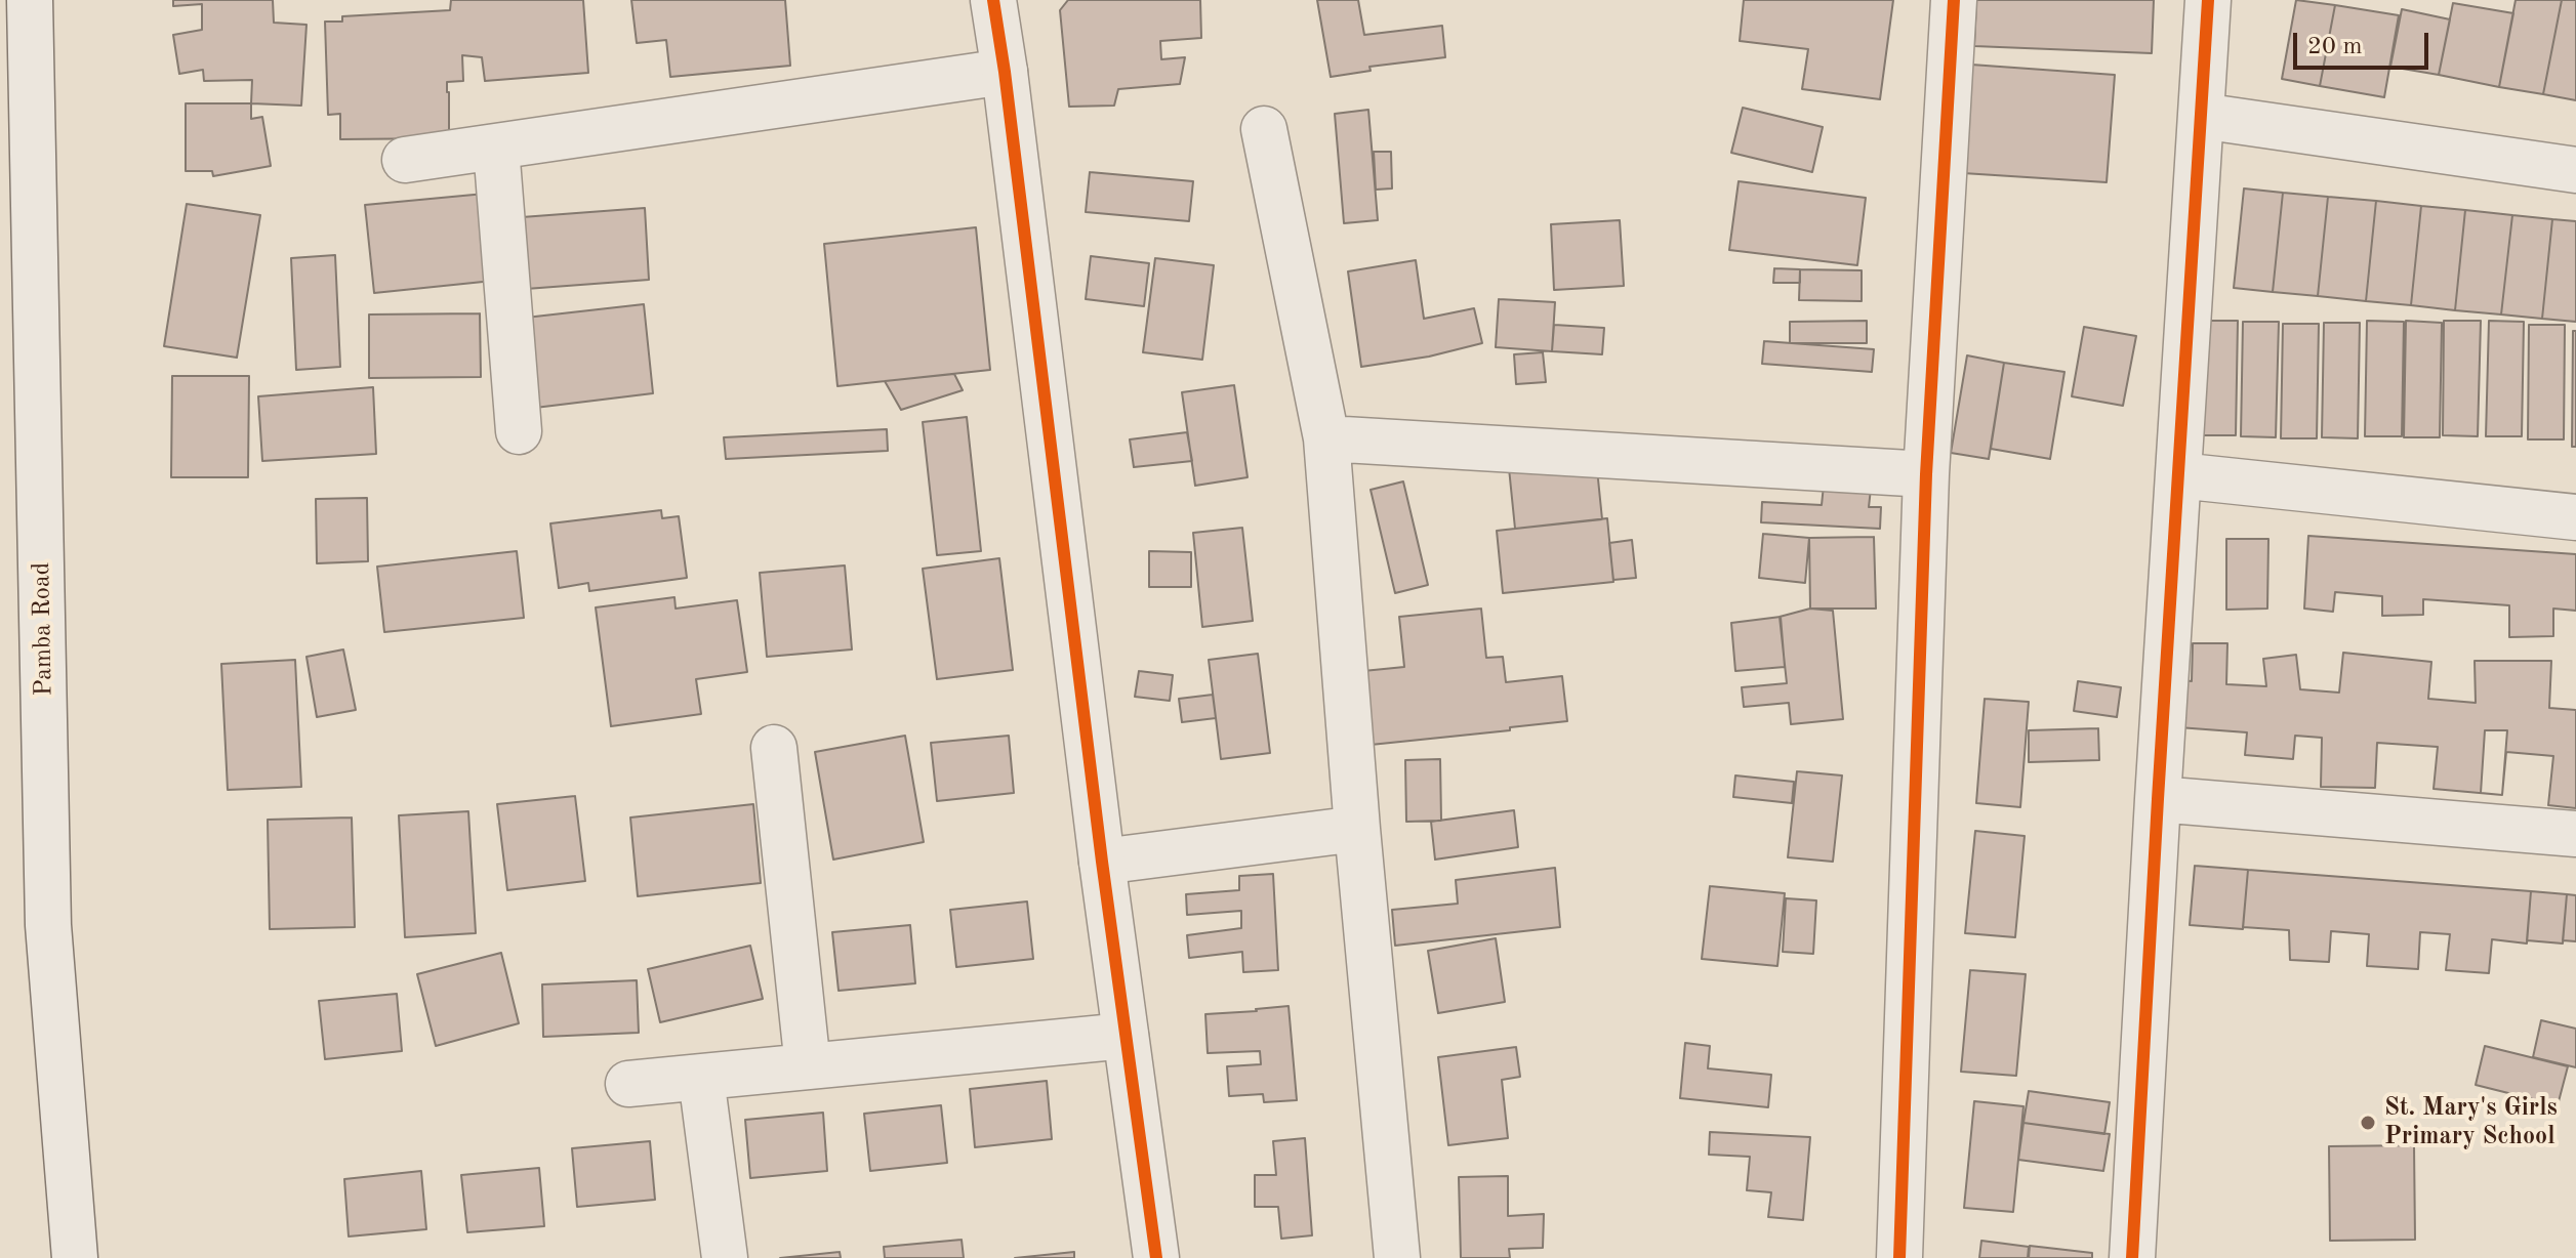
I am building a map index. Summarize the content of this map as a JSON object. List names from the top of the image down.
{
  "streets": {
    "street": ["Pamba Road"]
  },
  "places": ["St. Mary's Girls Primary School"],
  "scale_bar": "20 m"
}
